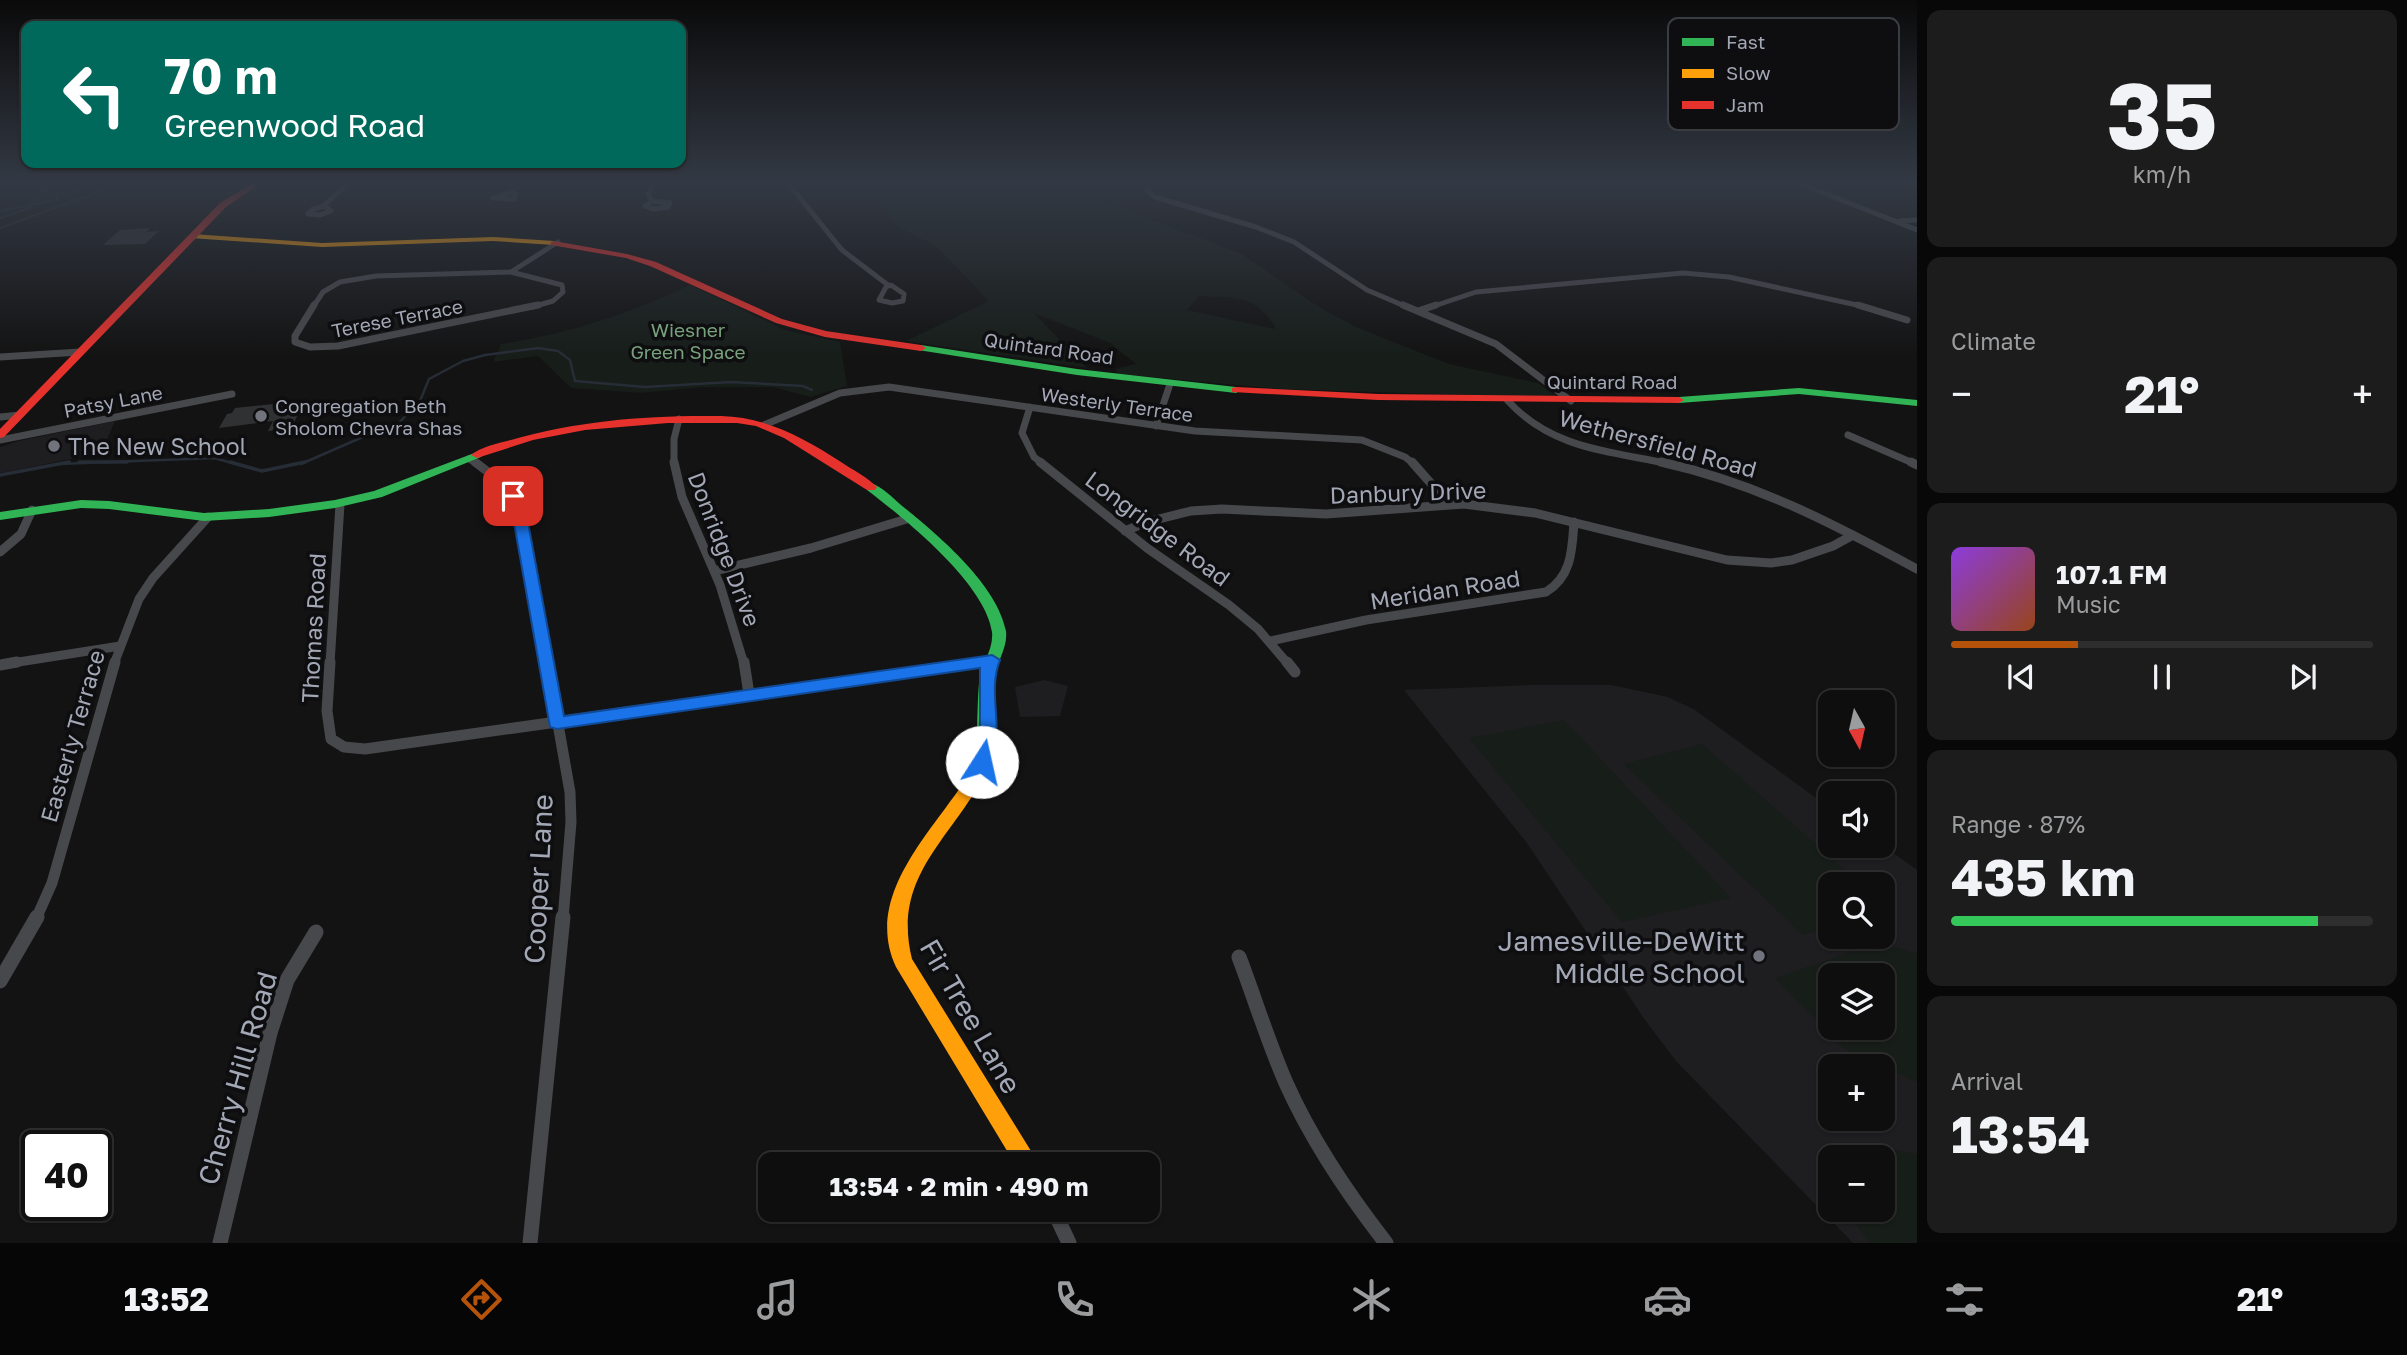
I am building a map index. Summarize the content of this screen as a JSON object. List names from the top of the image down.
{
  "streets": {
    "street": [
      "Terese Terrace",
      "Quintard Road",
      "Patsy Lane",
      "Westerly Terrace",
      "Wethersfield Road",
      "Danbury Drive",
      "Longridge Road",
      "Donridge Drive",
      "Meridan Road",
      "Thomas Road",
      "Easterly Terrace",
      "Cooper Lane",
      "Fir Tree Lane",
      "Cherry Hill Road"
    ]
  },
  "crossings": [
    ["Quintard Road", "Wethersfield Road"],
    ["Westerly Terrace", "Danbury Drive"],
    ["Westerly Terrace", "Longridge Road"],
    ["Westerly Terrace", "Fir Tree Lane"],
    ["Wethersfield Road", "Danbury Drive"],
    ["Danbury Drive", "Longridge Road"],
    ["Danbury Drive", "Meridan Road"],
    ["Longridge Road", "Meridan Road"],
    ["Thomas Road", "Cooper Lane"]
  ],
  "parks": ["Wiesner Green Space"],
  "places": ["Congregation Beth Sholom Chevra Shas", "The New School", "Jamesville-DeWitt Middle School"],
  "legend": ["Fast", "Slow", "Jam"],
  "north": "bottom",
  "page": {
    "tile": [
      ["35", "km/h"],
      "Climate",
      ["Range · 87%", "435 km"],
      ["Arrival", "13:54"]
    ],
    "turn": ["70 m", "Greenwood Road"],
    "heat": ["−", "21°", "+"],
    "song": ["107.1 FM", "Music"],
    "map_buttons": ["+", "−"],
    "limit": "40",
    "trip": "13:54 · 2 min · 490 m",
    "tabs": ["13:52", "21°"]
  }
}
